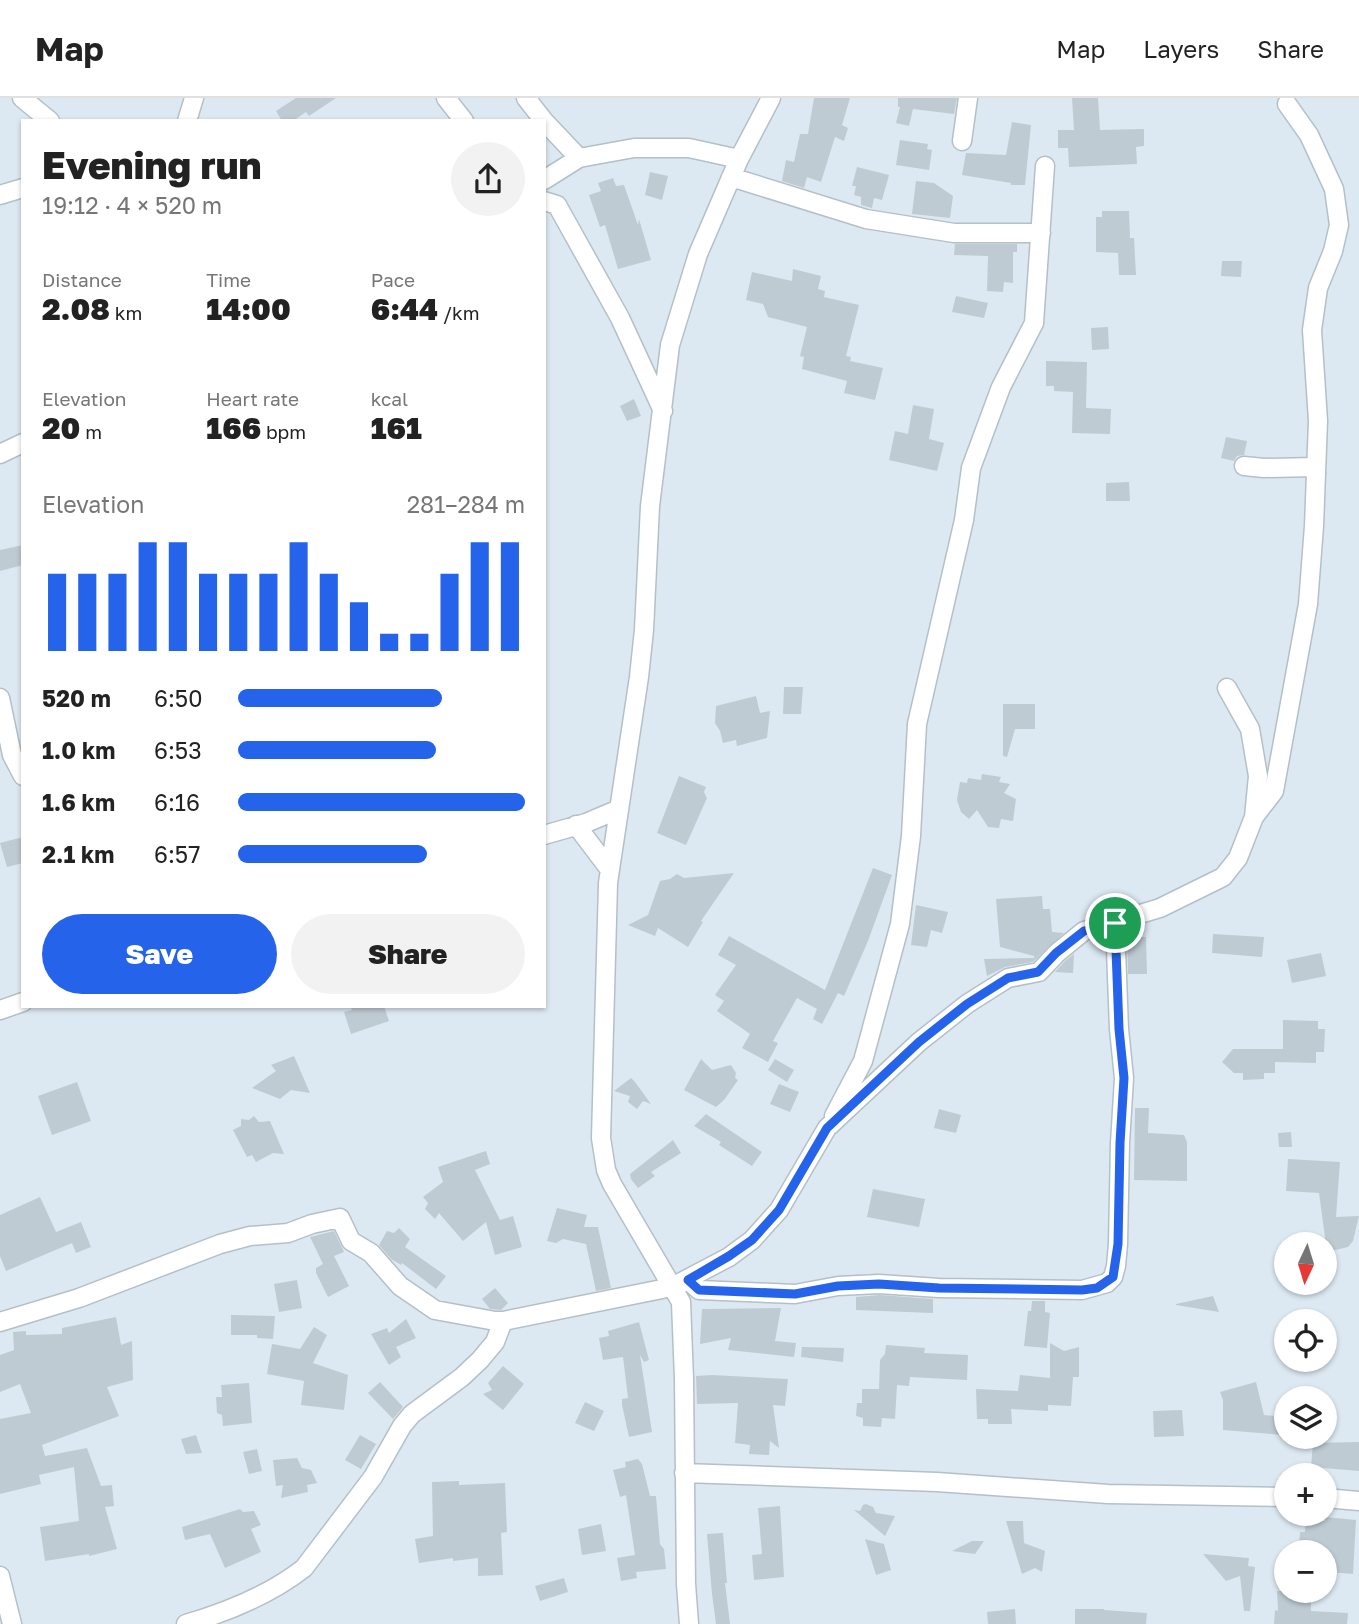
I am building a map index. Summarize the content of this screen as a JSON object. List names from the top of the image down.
{
  "north": "bottom",
  "page": {
    "header": "Map",
    "nav": ["Map", "Layers", "Share"],
    "heading": ["Evening run", "19:12 · 4 × 520 m"],
    "stats": [
      ["Distance", "2.08 km"],
      ["Time", "14:00"],
      ["Pace", "6:44 /km"],
      ["Elevation", "20 m"],
      ["Heart rate", "166 bpm"],
      ["kcal", "161"]
    ],
    "chart": ["Elevation", "281–284 m"],
    "list": [
      {
        "name": "520 m",
        "note": "6:50"
      },
      {
        "name": "1.0 km",
        "note": "6:53"
      },
      {
        "name": "1.6 km",
        "note": "6:16"
      },
      {
        "name": "2.1 km",
        "note": "6:57"
      }
    ],
    "buttons": ["Save", "Share"],
    "map_buttons": ["+", "−"]
  }
}
